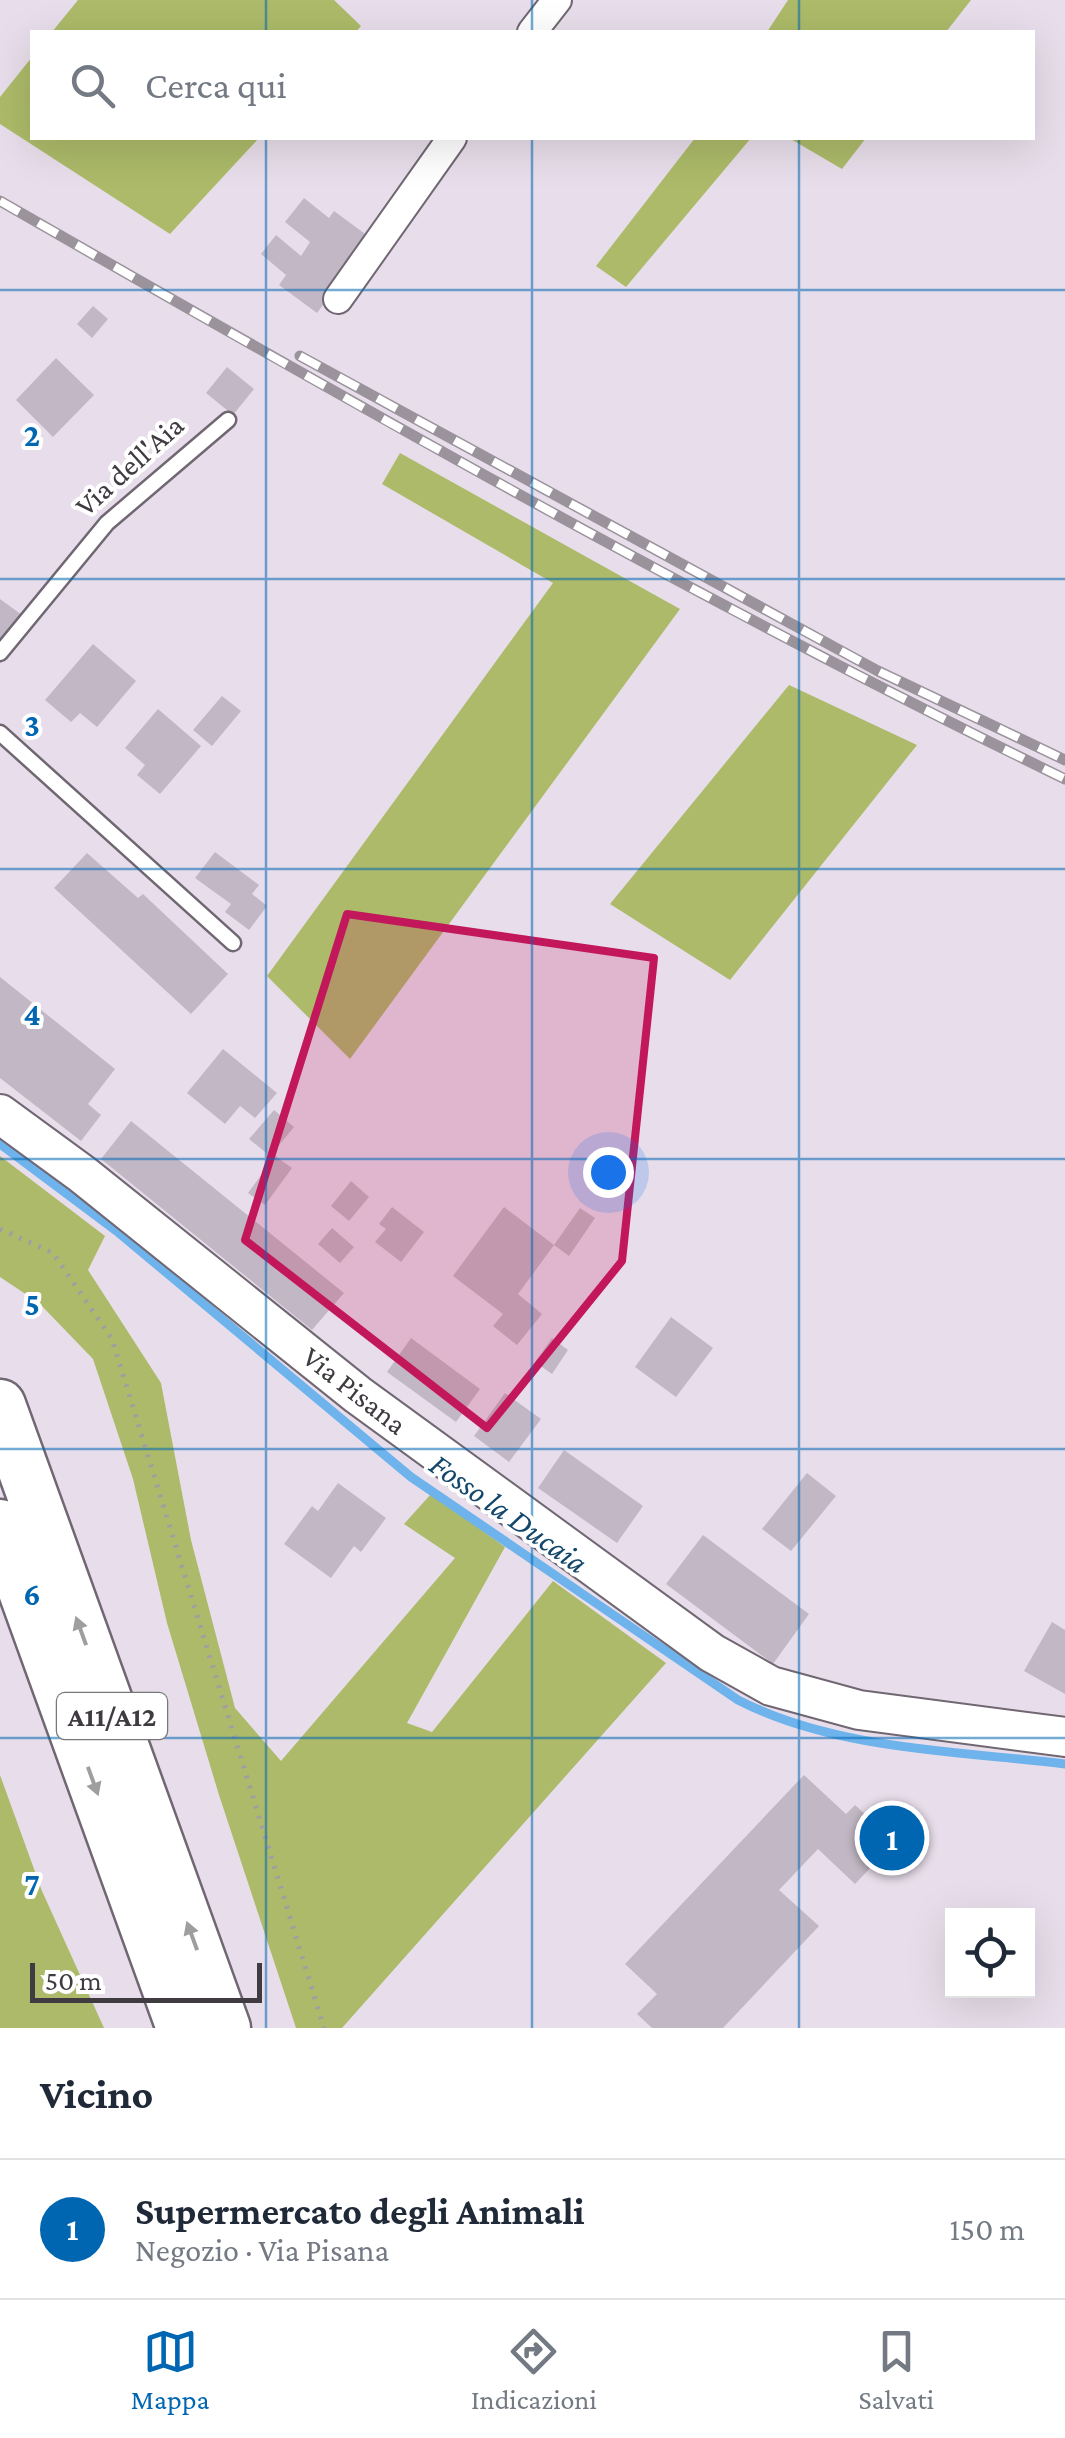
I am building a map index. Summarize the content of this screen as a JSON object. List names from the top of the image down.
{
  "streets": {
    "highway": ["A11/A12"],
    "main road": ["Via Pisana"],
    "lane": ["Via dell'Aia"]
  },
  "water": ["Fosso la Ducaia"],
  "scale_bar": "50 m",
  "page": {
    "search": "Cerca qui",
    "pins": "1",
    "scale": "50 m",
    "heading": "Vicino",
    "list": [
      {
        "mark": "1",
        "name": "Supermercato degli Animali",
        "note": "Negozio · Via Pisana",
        "value": "150 m"
      }
    ],
    "nav": ["Mappa", "Indicazioni", "Salvati"]
  },
  "grid": {
    "rows": [
      "2",
      "3",
      "4",
      "5",
      "6",
      "7"
    ]
  }
}
